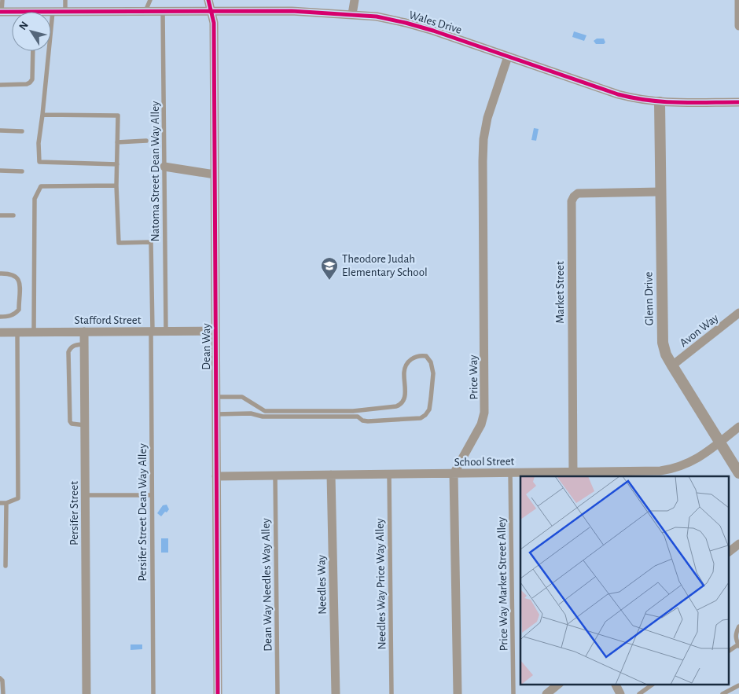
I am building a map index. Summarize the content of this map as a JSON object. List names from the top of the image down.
{
  "streets": {
    "street": [
      "Wales Drive",
      "Market Street",
      "Glenn Drive",
      "Stafford Street",
      "Avon Way",
      "Dean Way",
      "Price Way",
      "School Street",
      "Persifer Street",
      "Needles Way"
    ],
    "lane": [
      "Natoma Street Dean Way Alley",
      "Persifer Street Dean Way Alley",
      "Needles Way Price Way Alley",
      "Price Way Market Street Alley",
      "Dean Way Needles Way Alley"
    ]
  },
  "crossings": [
    ["Wales Drive", "Natoma Street Dean Way Alley"],
    ["Wales Drive", "Glenn Drive"],
    ["Wales Drive", "Dean Way"],
    ["Wales Drive", "Price Way"],
    ["Natoma Street Dean Way Alley", "Stafford Street"],
    ["Market Street", "Glenn Drive"],
    ["Market Street", "School Street"],
    ["Glenn Drive", "Avon Way"],
    ["Glenn Drive", "School Street"],
    ["Stafford Street", "Dean Way"],
    ["Stafford Street", "Persifer Street Dean Way Alley"],
    ["Stafford Street", "Persifer Street"],
    ["Dean Way", "School Street"],
    ["Price Way", "School Street"],
    ["School Street", "Needles Way Price Way Alley"],
    ["School Street", "Price Way Market Street Alley"],
    ["School Street", "Dean Way Needles Way Alley"],
    ["School Street", "Needles Way"]
  ],
  "places": {
    "school or university": ["Theodore Judah Elementary School"]
  },
  "north": "top left"
}
